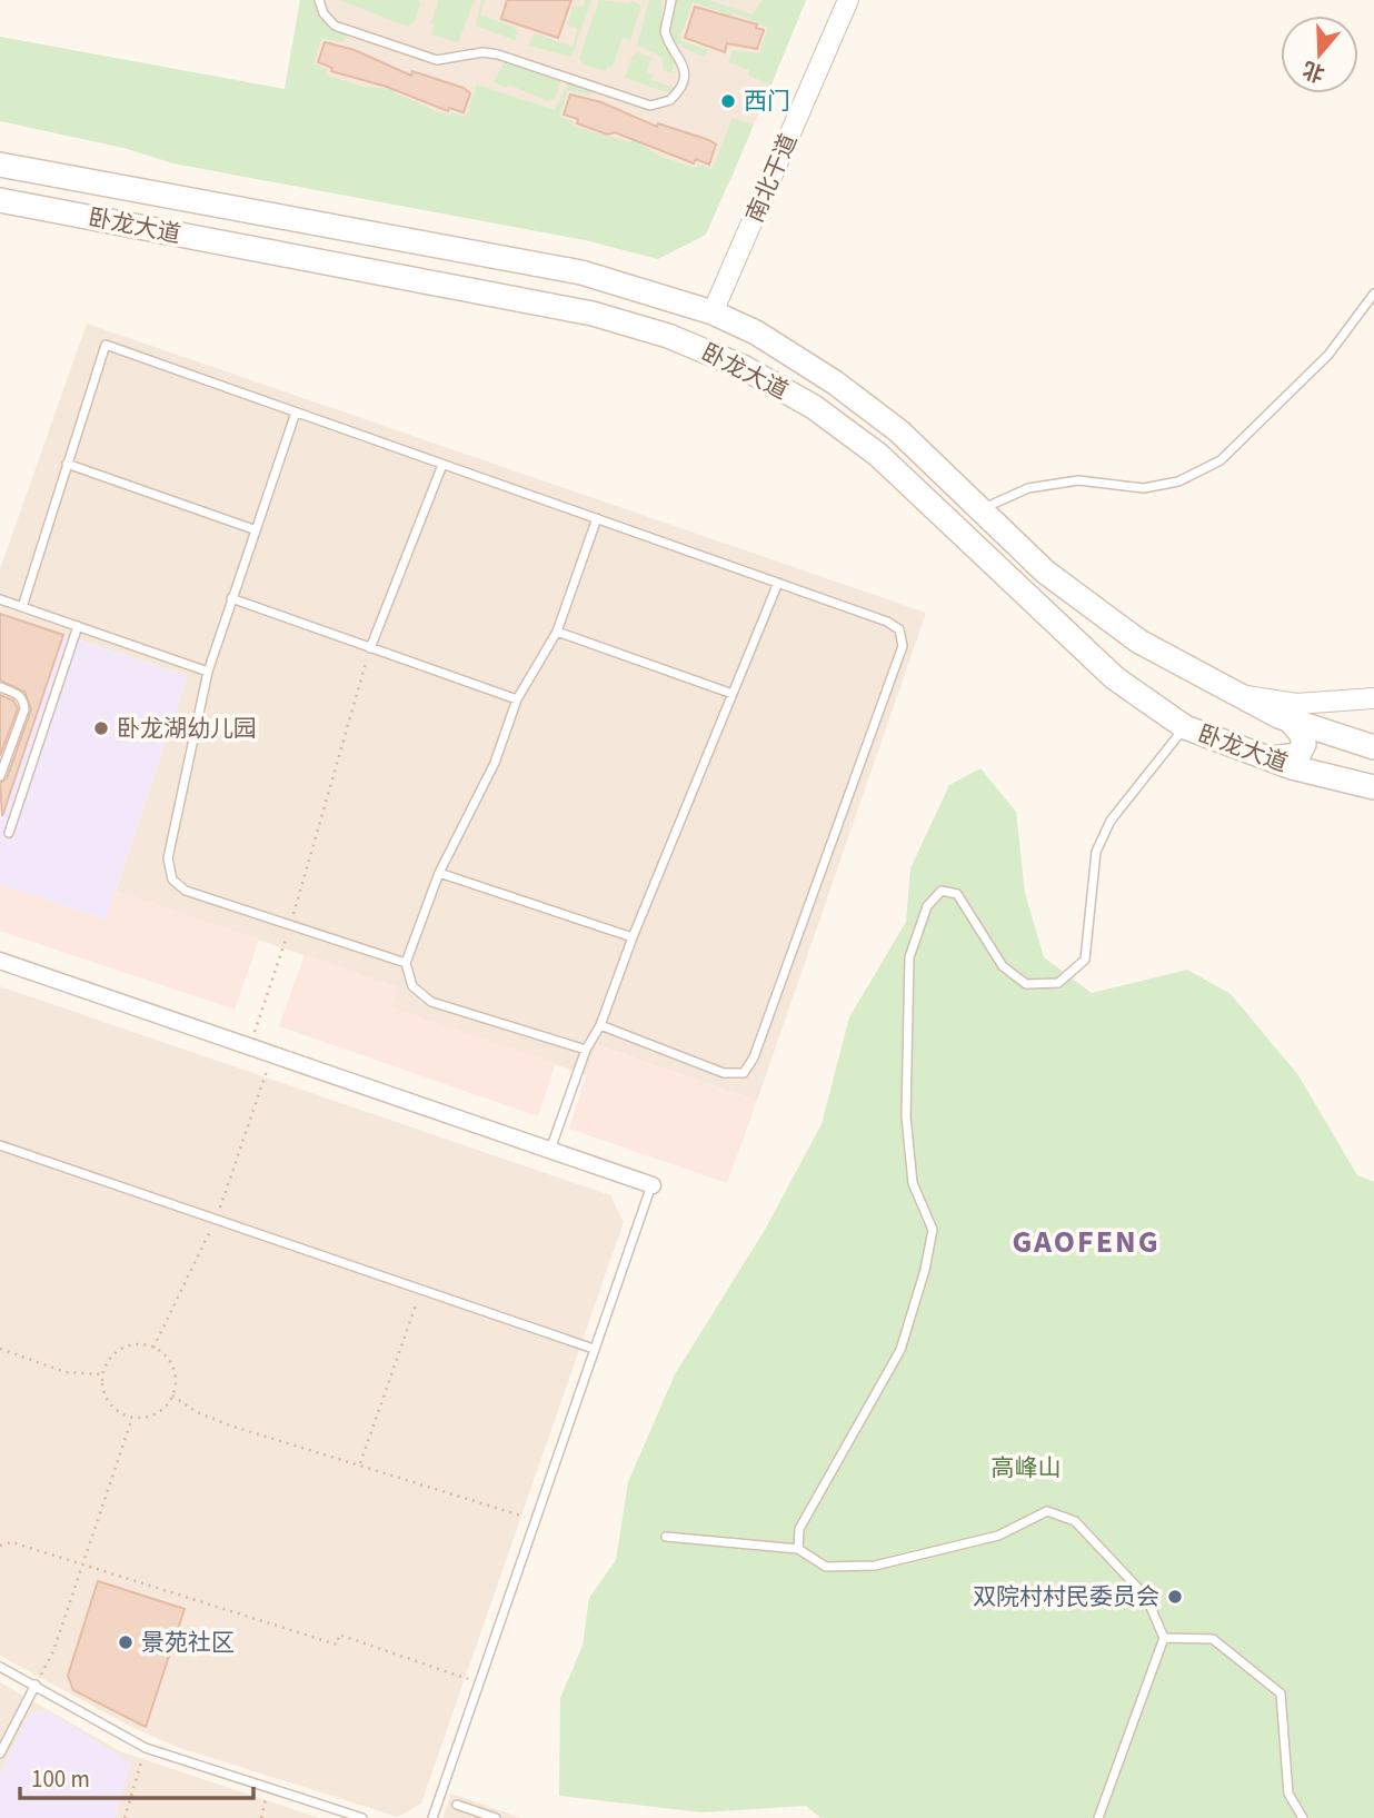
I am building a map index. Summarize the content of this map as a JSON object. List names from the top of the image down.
{
  "streets": {
    "main road": ["卧龙大道"],
    "street": ["南北干道"]
  },
  "crossings": [
    ["南北干道", "卧龙大道"]
  ],
  "districts": ["GAOFENG"],
  "parks": ["高峰山"],
  "places": [
    "西门",
    "卧龙湖幼儿园",
    "双院村村民委员会",
    "景苑社区"
  ],
  "scale_bar": "100 m",
  "north": "bottom"
}
